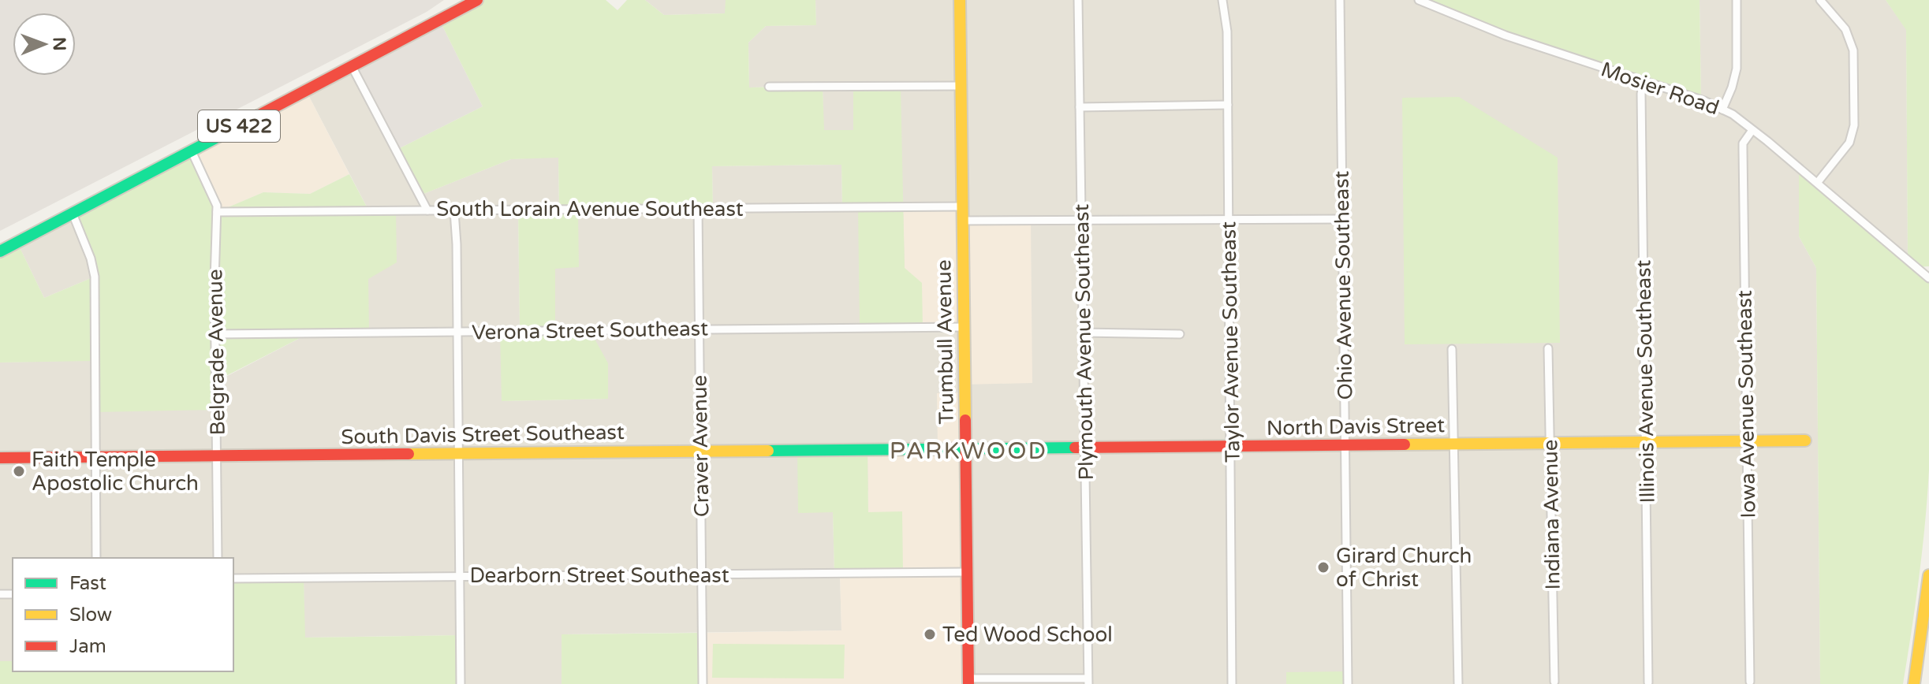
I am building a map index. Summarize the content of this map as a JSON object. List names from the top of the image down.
{
  "streets": {
    "main road": [
      "US 422",
      "Trumbull Avenue",
      "North Davis Street",
      "South Davis Street Southeast"
    ],
    "street": [
      "Mosier Road",
      "South Lorain Avenue Southeast",
      "Ohio Avenue Southeast",
      "Verona Street Southeast",
      "Plymouth Avenue Southeast",
      "Taylor Avenue Southeast",
      "Belgrade Avenue",
      "Illinois Avenue Southeast",
      "Iowa Avenue Southeast",
      "Craver Avenue",
      "Indiana Avenue",
      "Dearborn Street Southeast"
    ]
  },
  "crossings": [
    ["Mosier Road", "Illinois Avenue Southeast"],
    ["Mosier Road", "Iowa Avenue Southeast"],
    ["US 422", "Belgrade Avenue"],
    ["South Lorain Avenue Southeast", "Trumbull Avenue"],
    ["South Lorain Avenue Southeast", "Belgrade Avenue"],
    ["South Lorain Avenue Southeast", "Craver Avenue"],
    ["Ohio Avenue Southeast", "North Davis Street"],
    ["Verona Street Southeast", "Trumbull Avenue"],
    ["Verona Street Southeast", "Belgrade Avenue"],
    ["Verona Street Southeast", "Craver Avenue"],
    ["Trumbull Avenue", "North Davis Street"],
    ["Trumbull Avenue", "South Davis Street Southeast"],
    ["Trumbull Avenue", "Dearborn Street Southeast"],
    ["Plymouth Avenue Southeast", "North Davis Street"],
    ["Taylor Avenue Southeast", "North Davis Street"],
    ["Belgrade Avenue", "South Davis Street Southeast"],
    ["Illinois Avenue Southeast", "North Davis Street"],
    ["Iowa Avenue Southeast", "North Davis Street"],
    ["North Davis Street", "South Davis Street Southeast"],
    ["North Davis Street", "Indiana Avenue"],
    ["South Davis Street Southeast", "Craver Avenue"],
    ["Craver Avenue", "Dearborn Street Southeast"]
  ],
  "districts": ["PARKWOOD"],
  "places": ["Faith Temple Apostolic Church", "Girard Church of Christ", "Ted Wood School"],
  "legend": ["Fast", "Slow", "Jam"],
  "north": "right"
}
